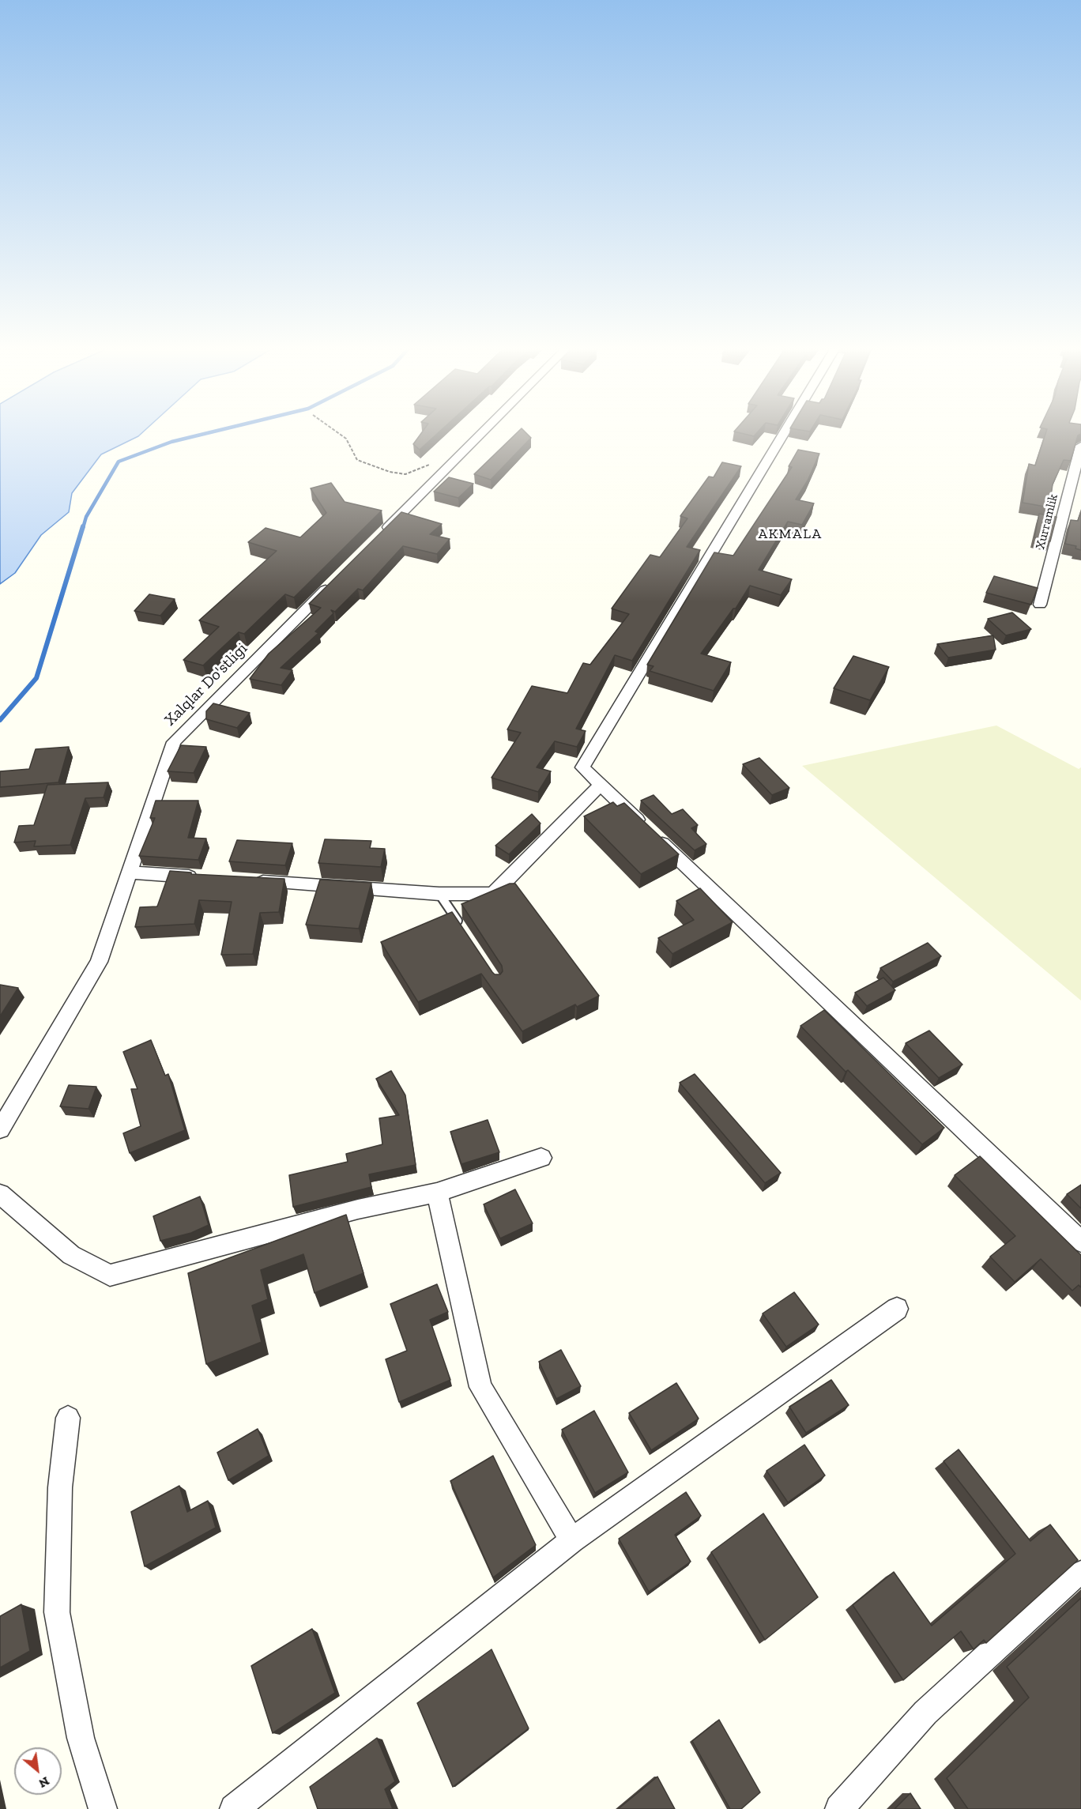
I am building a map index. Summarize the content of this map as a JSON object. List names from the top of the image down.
{
  "streets": {
    "street": ["Xurramlik", "Xalqlar Do'stligi"]
  },
  "districts": ["AKMALA"],
  "north": "bottom right"
}
